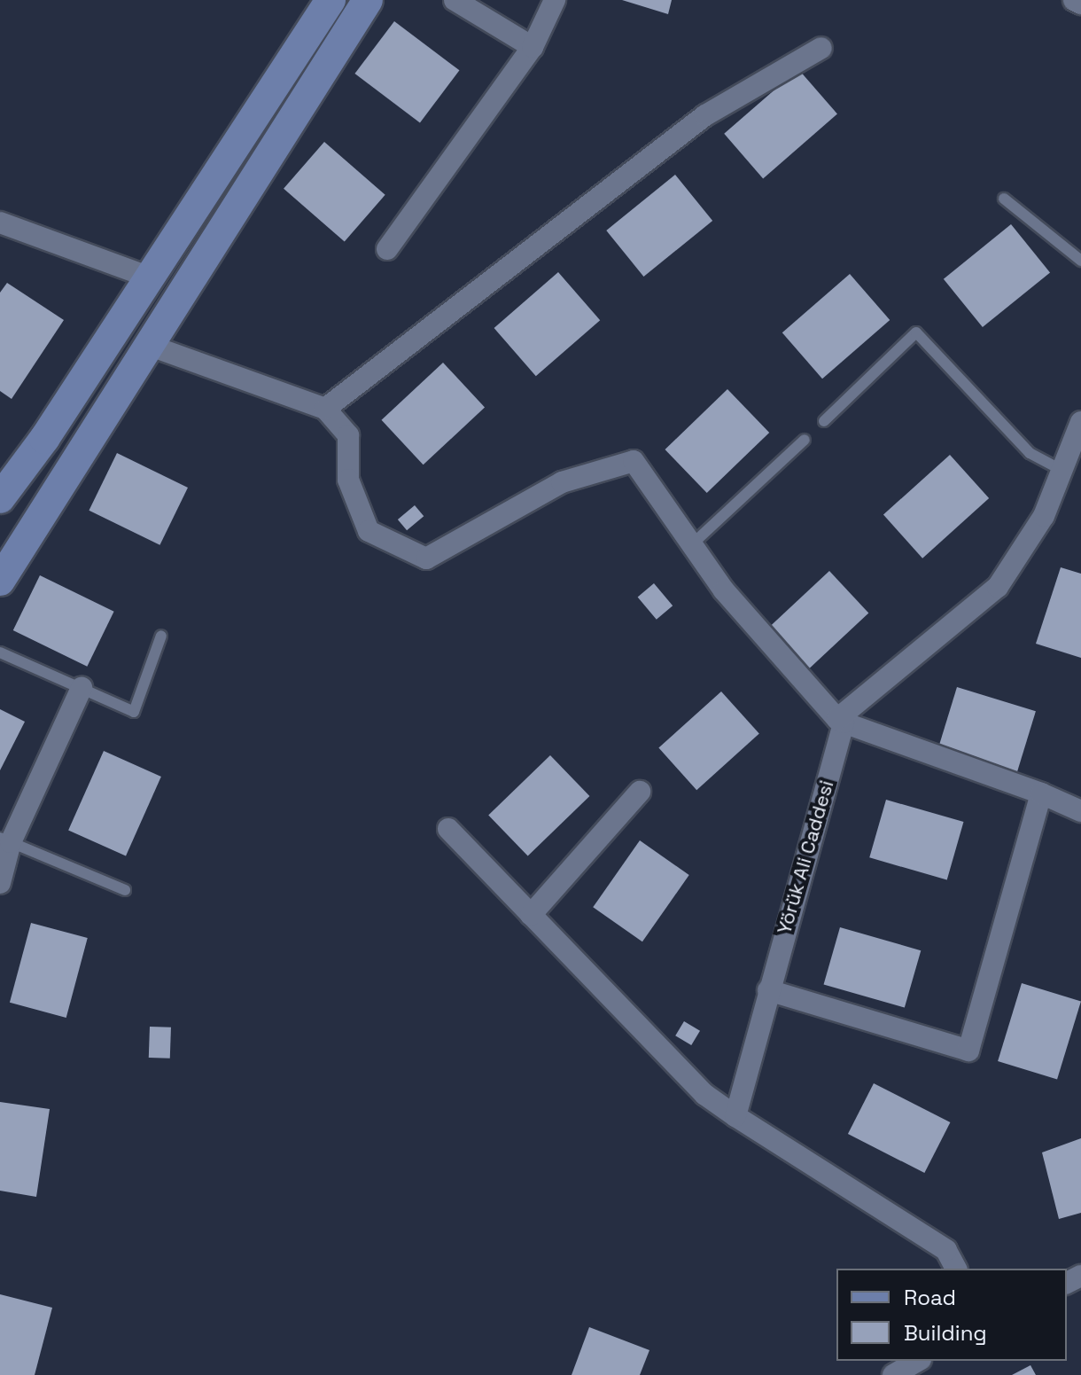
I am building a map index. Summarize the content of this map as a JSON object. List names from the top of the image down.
{
  "streets": {
    "street": ["Yörük Ali Caddesi"]
  },
  "legend": ["Road", "Building"]
}
